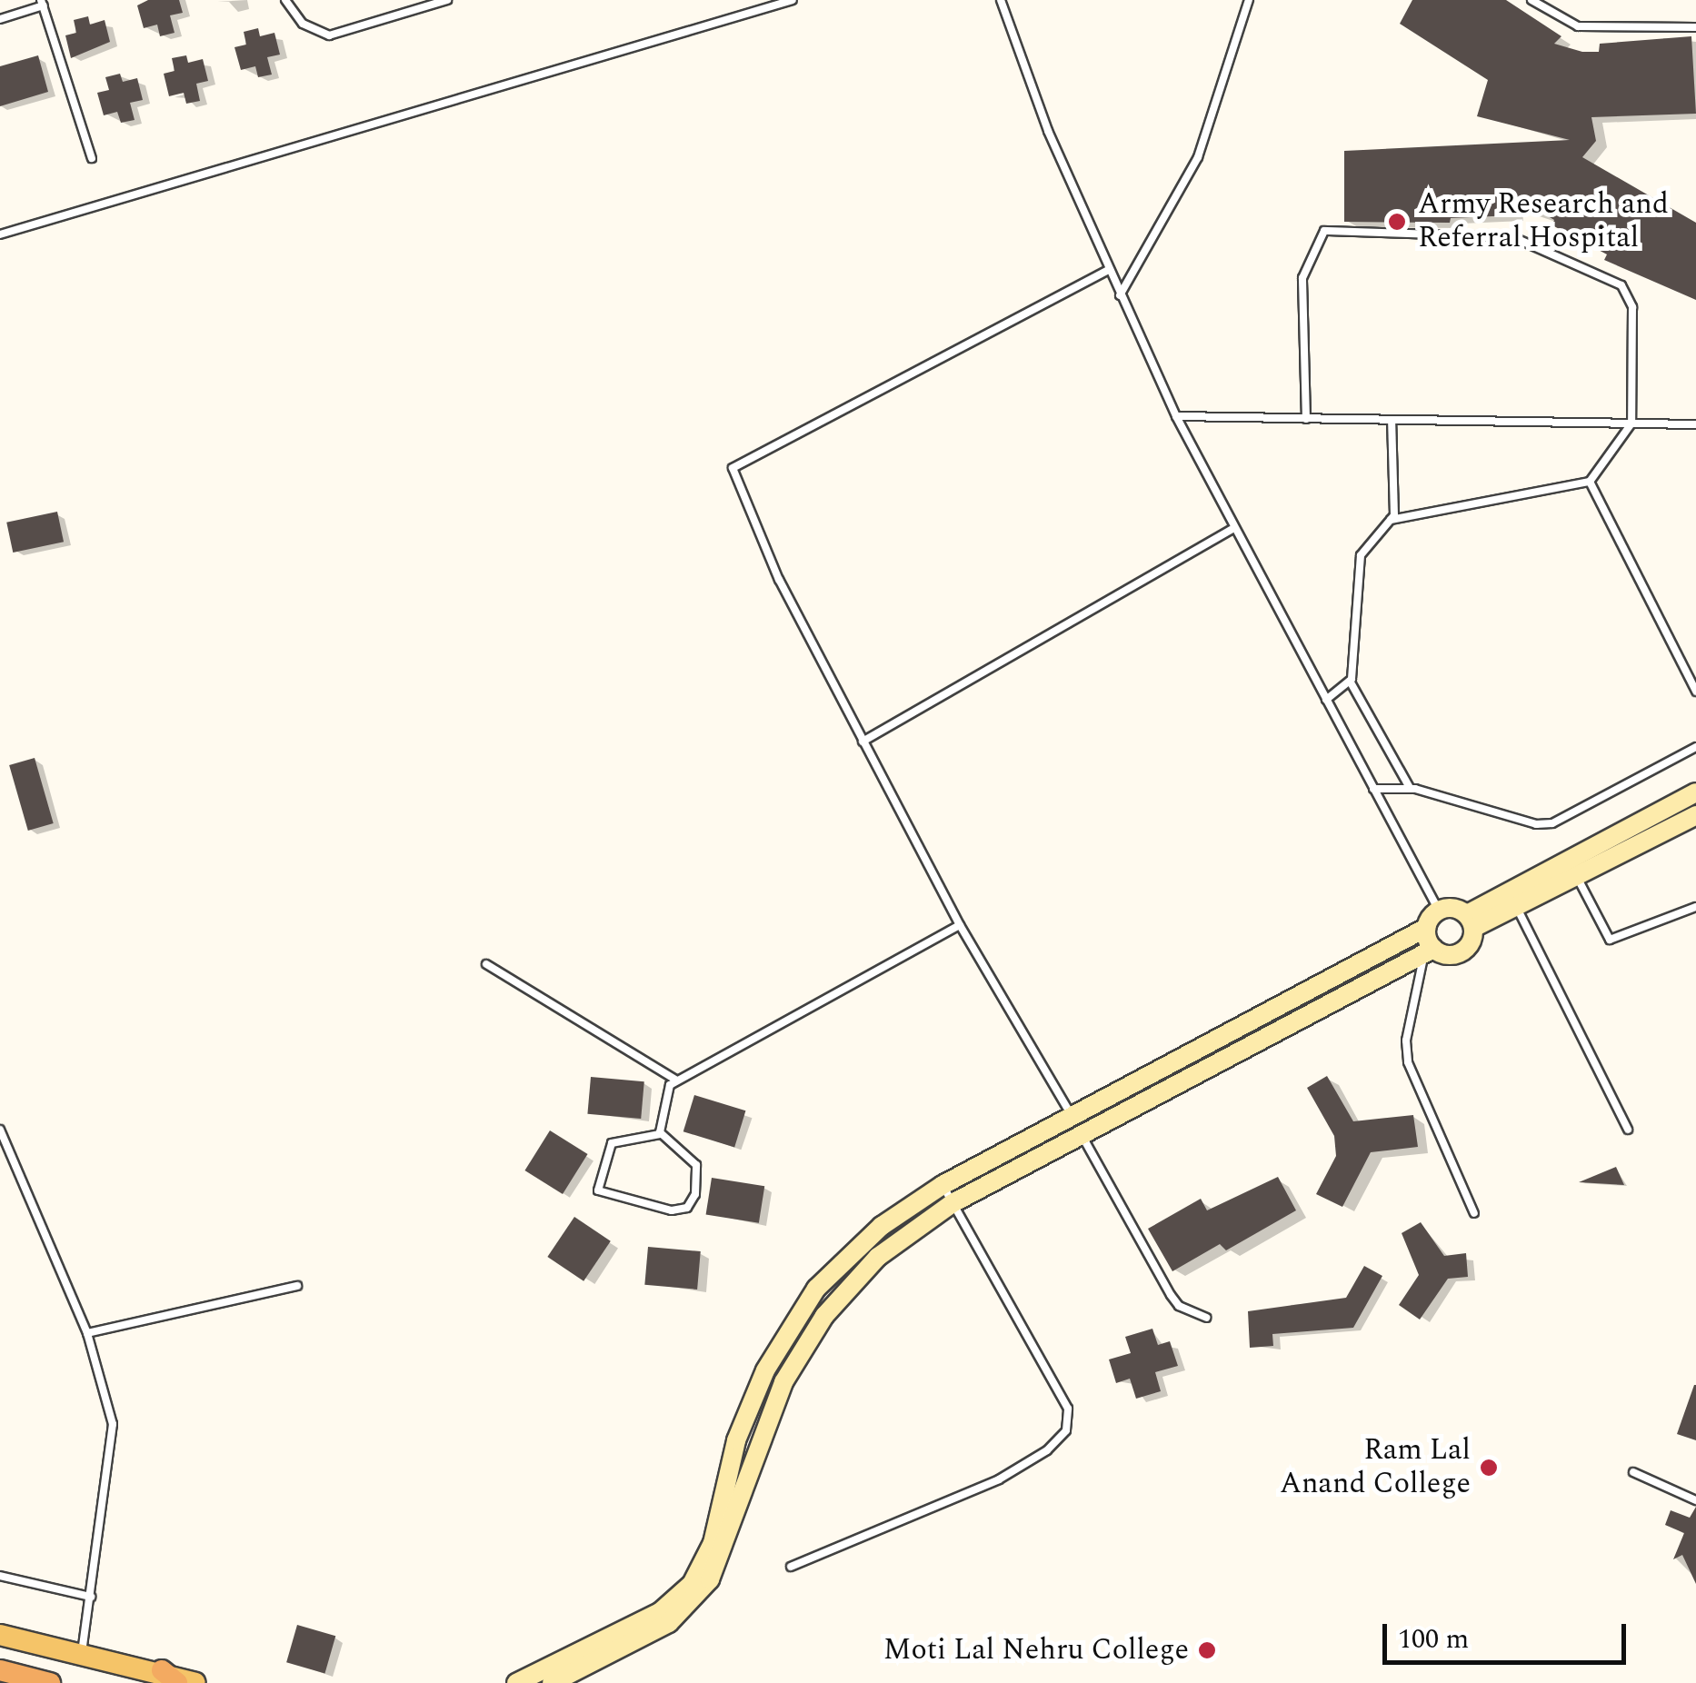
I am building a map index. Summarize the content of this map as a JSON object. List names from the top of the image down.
{
  "places": ["Army Research and Referral Hospital", "Ram Lal Anand College", "Moti Lal Nehru College"],
  "scale_bar": "100 m"
}
